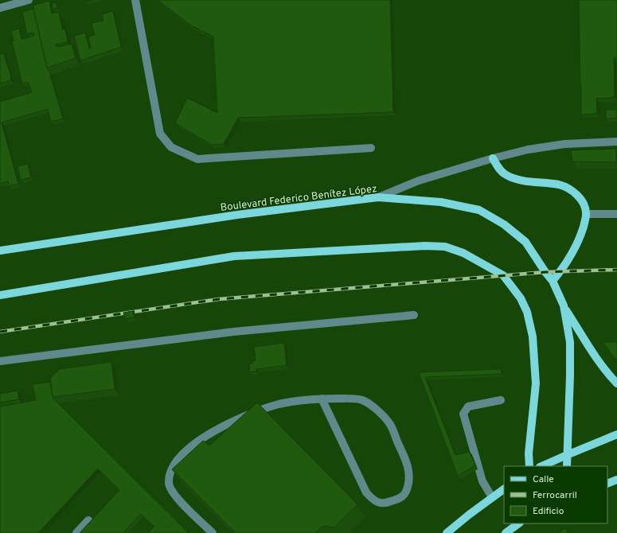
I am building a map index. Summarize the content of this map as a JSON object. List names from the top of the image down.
{
  "streets": {
    "main road": ["Boulevard Federico Benítez López"]
  },
  "legend": ["Calle", "Ferrocarril", "Edificio"]
}
